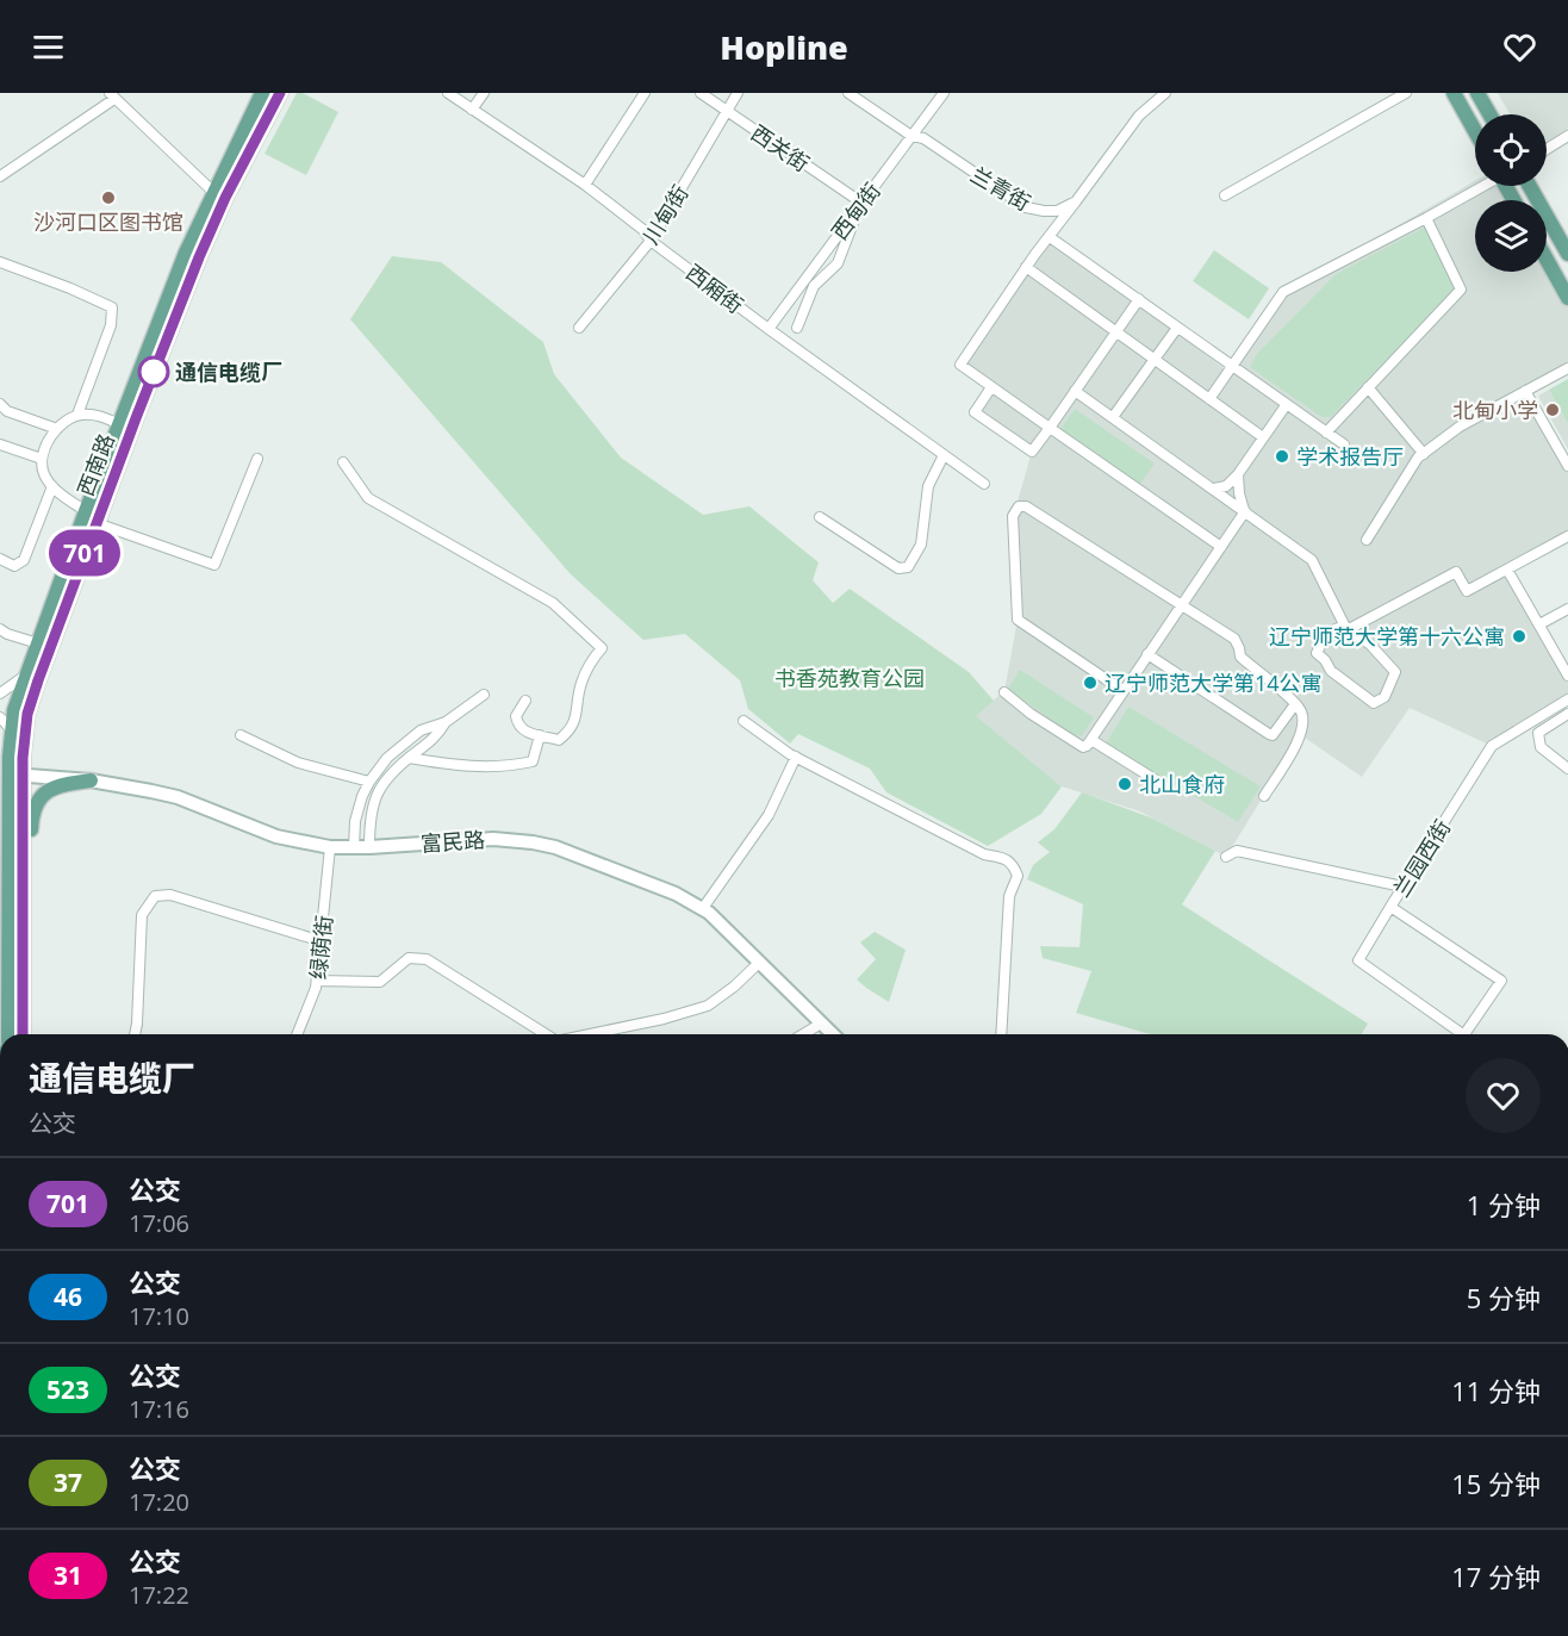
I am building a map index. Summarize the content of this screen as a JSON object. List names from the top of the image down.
{
  "streets": {
    "main road": ["西南路"],
    "street": [
      "西关街",
      "兰青街",
      "西甸街",
      "川甸街",
      "西厢街",
      "富民路",
      "兰园西街",
      "绿荫街"
    ]
  },
  "crossings": [
    ["西关街", "西甸街"],
    ["西关街", "川甸街"],
    ["兰青街", "西甸街"],
    ["西甸街", "西厢街"],
    ["川甸街", "西厢街"],
    ["西南路", "富民路"],
    ["富民路", "绿荫街"]
  ],
  "parks": ["书香苑教育公园"],
  "places": [
    "沙河口区图书馆",
    "通信电缆厂",
    "北甸小学",
    "学术报告厅",
    "辽宁师范大学第十六公寓",
    "辽宁师范大学第14公寓",
    "北山食府"
  ],
  "lines": ["bus line 701"],
  "page": {
    "header": "Hopline",
    "on_map": "701",
    "heading": ["通信电缆厂", "公交"],
    "list": [
      {
        "mark": "701",
        "name": "公交",
        "note": "17:06",
        "value": "1 分钟"
      },
      {
        "mark": "46",
        "name": "公交",
        "note": "17:10",
        "value": "5 分钟"
      },
      {
        "mark": "523",
        "name": "公交",
        "note": "17:16",
        "value": "11 分钟"
      },
      {
        "mark": "37",
        "name": "公交",
        "note": "17:20",
        "value": "15 分钟"
      },
      {
        "mark": "31",
        "name": "公交",
        "note": "17:22",
        "value": "17 分钟"
      }
    ]
  }
}
